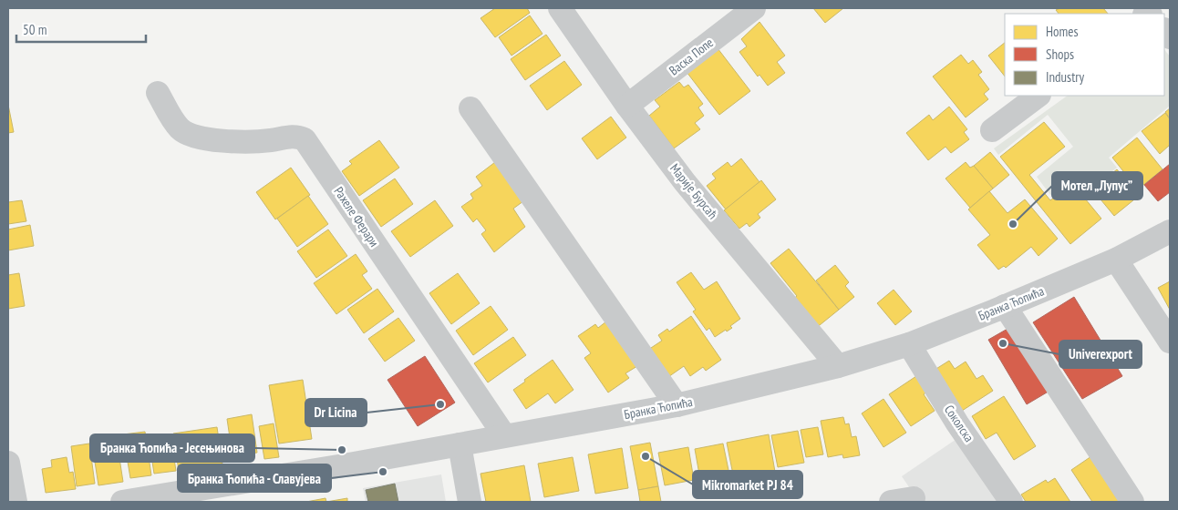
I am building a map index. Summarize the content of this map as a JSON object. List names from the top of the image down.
{
  "streets": {
    "street": [
      "Васка Попе",
      "Марије Бурсаћ",
      "Рахеле Ферари",
      "Бранка Ћопића",
      "Соколска"
    ]
  },
  "crossings": [
    ["Васка Попе", "Марије Бурсаћ"],
    ["Марије Бурсаћ", "Бранка Ћопића"],
    ["Рахеле Ферари", "Бранка Ћопића"],
    ["Бранка Ћопића", "Соколска"]
  ],
  "places": [
    "Мотел „Лупус”",
    "Univerexport",
    "Dr Licina",
    "Бранка Ћопића - Јесењинова",
    "Mikromarket PJ 84",
    "Бранка Ћопића - Славујева"
  ],
  "legend": ["Homes", "Shops", "Industry"],
  "scale_bar": "50 m"
}
